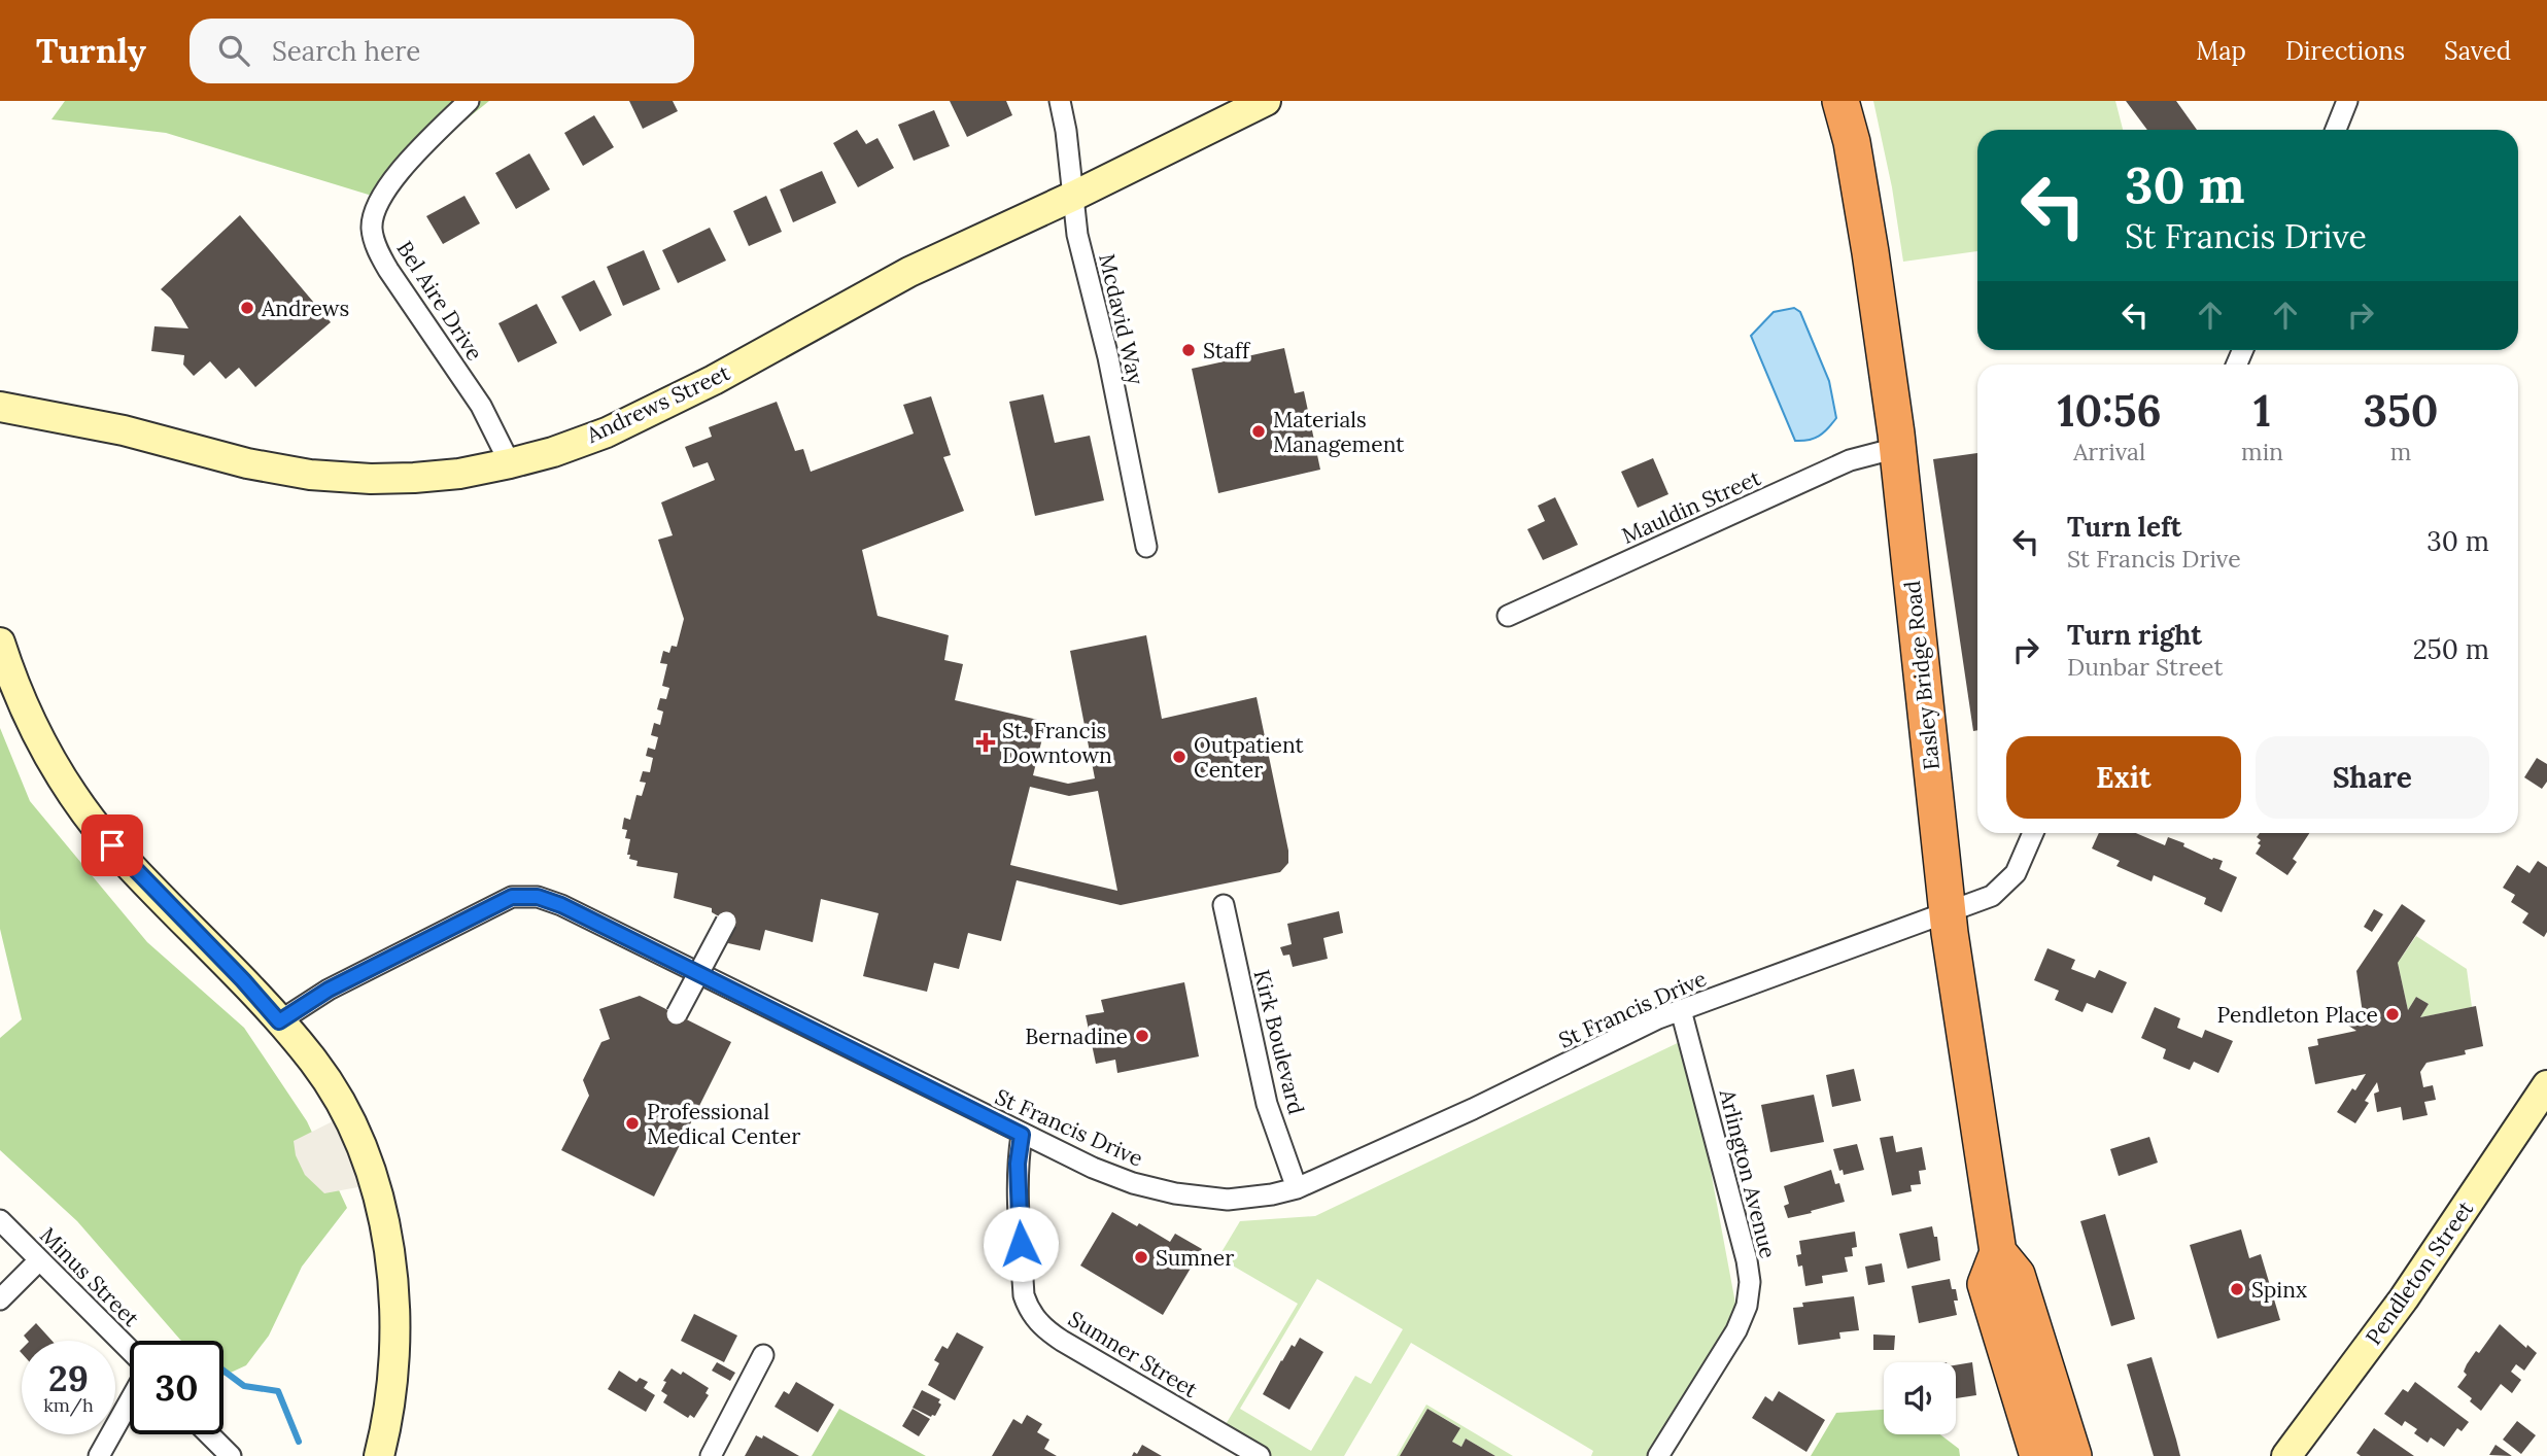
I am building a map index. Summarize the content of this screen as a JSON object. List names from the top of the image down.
{
  "streets": {
    "highway": ["Easley Bridge Road"],
    "street": [
      "Bel Aire Drive",
      "Mcdavid Way",
      "Andrews Street",
      "Mauldin Street",
      "St Francis Drive",
      "Kirk Boulevard",
      "Arlington Avenue",
      "Pendleton Street",
      "Minus Street",
      "Sumner Street"
    ]
  },
  "crossings": [
    ["Bel Aire Drive", "Andrews Street"],
    ["Mcdavid Way", "Andrews Street"],
    ["Mauldin Street", "Easley Bridge Road"],
    ["Easley Bridge Road", "St Francis Drive"],
    ["St Francis Drive", "Kirk Boulevard"],
    ["St Francis Drive", "Arlington Avenue"],
    ["St Francis Drive", "Sumner Street"]
  ],
  "places": {
    "other": [
      "Andrews",
      "Staff",
      "Materials Management",
      "Outpatient Center",
      "Pendleton Place",
      "Bernadine",
      "Professional Medical Center",
      "Sumner",
      "Spinx"
    ],
    "health": ["St. Francis Downtown"]
  },
  "page": {
    "header": "Turnly",
    "search": "Search here",
    "nav": ["Map", "Directions", "Saved"],
    "turn": ["30 m", "St Francis Drive"],
    "eta": [
      "10:56",
      "Arrival",
      "1",
      "min",
      "350",
      "m"
    ],
    "list": [
      {
        "name": "Turn left",
        "note": "St Francis Drive",
        "value": "30 m"
      },
      {
        "name": "Turn right",
        "note": "Dunbar Street",
        "value": "250 m"
      }
    ],
    "buttons": ["Exit", "Share"],
    "speed": "29 km/h",
    "limit": "30"
  }
}
